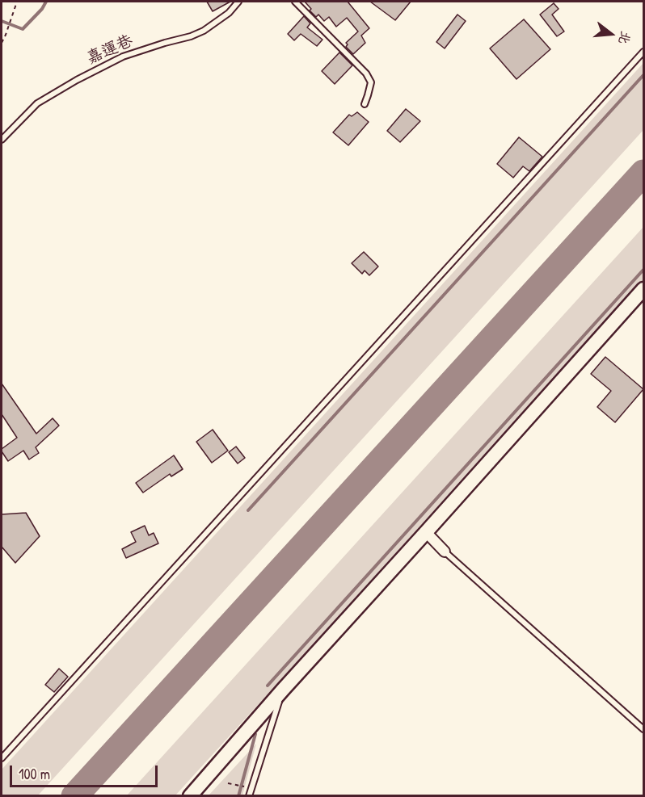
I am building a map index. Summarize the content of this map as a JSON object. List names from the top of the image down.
{
  "streets": {
    "lane": ["嘉運巷"]
  },
  "scale_bar": "100 m",
  "north": "right"
}
